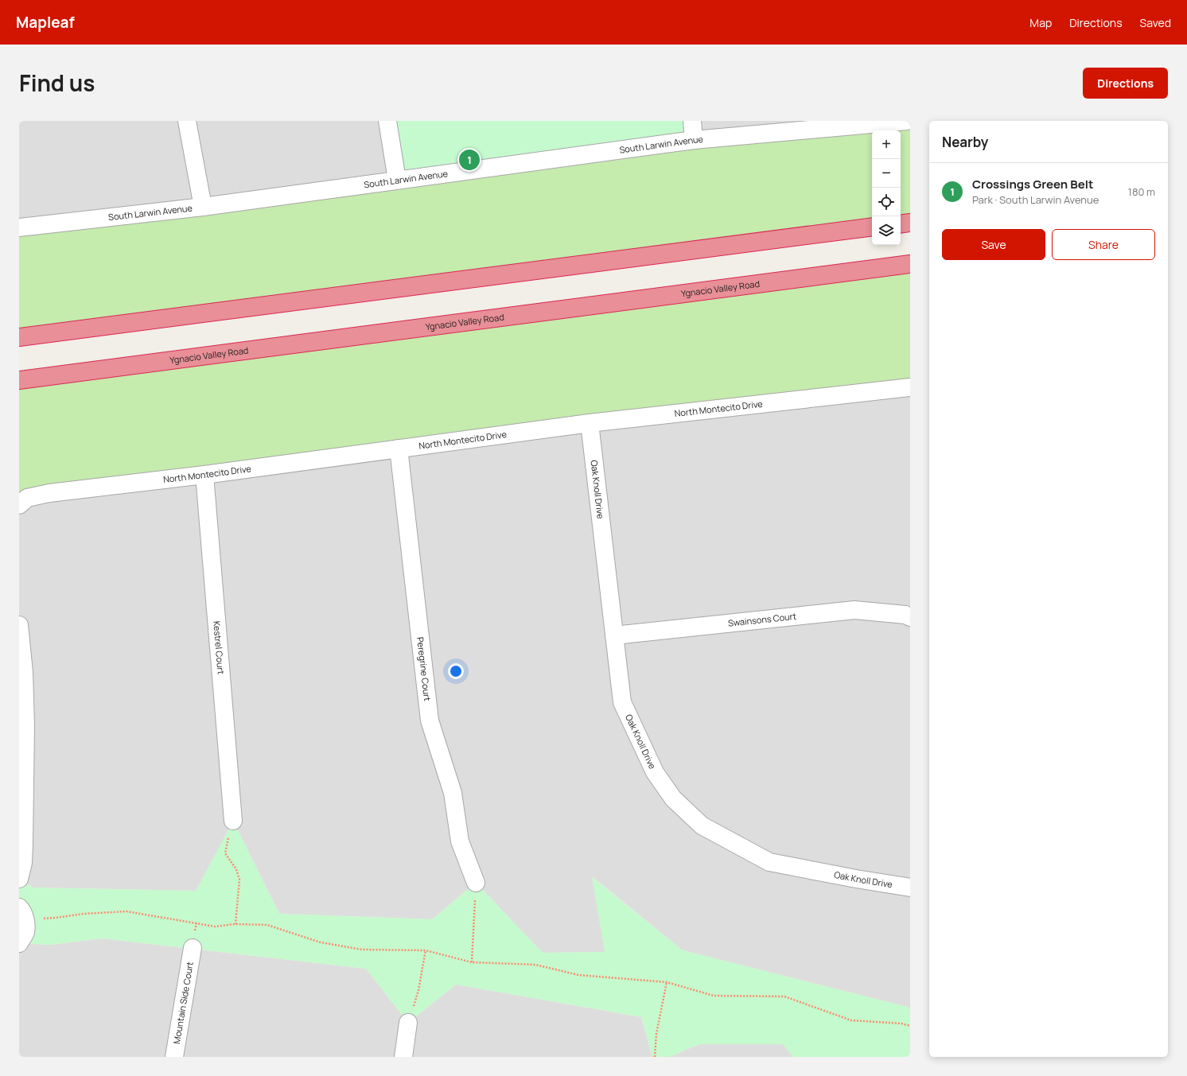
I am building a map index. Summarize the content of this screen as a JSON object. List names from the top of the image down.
{
  "streets": {
    "highway": ["Ygnacio Valley Road"],
    "street": [
      "South Larwin Avenue",
      "North Montecito Drive",
      "Oak Knoll Drive",
      "Swainsons Court",
      "Kestrel Court",
      "Peregrine Court",
      "Mountain Side Court"
    ]
  },
  "crossings": [
    ["North Montecito Drive", "Oak Knoll Drive"],
    ["North Montecito Drive", "Kestrel Court"],
    ["North Montecito Drive", "Peregrine Court"],
    ["Oak Knoll Drive", "Swainsons Court"]
  ],
  "page": {
    "header": "Mapleaf",
    "nav": ["Map", "Directions", "Saved"],
    "title": "Find us",
    "buttons": [
      "Directions",
      ["Save", "Share"]
    ],
    "heading": "Nearby",
    "map_buttons": ["+", "−"],
    "pins": "1",
    "list": [
      {
        "mark": "1",
        "name": "Crossings Green Belt",
        "note": "Park · South Larwin Avenue",
        "value": "180 m"
      }
    ]
  }
}
